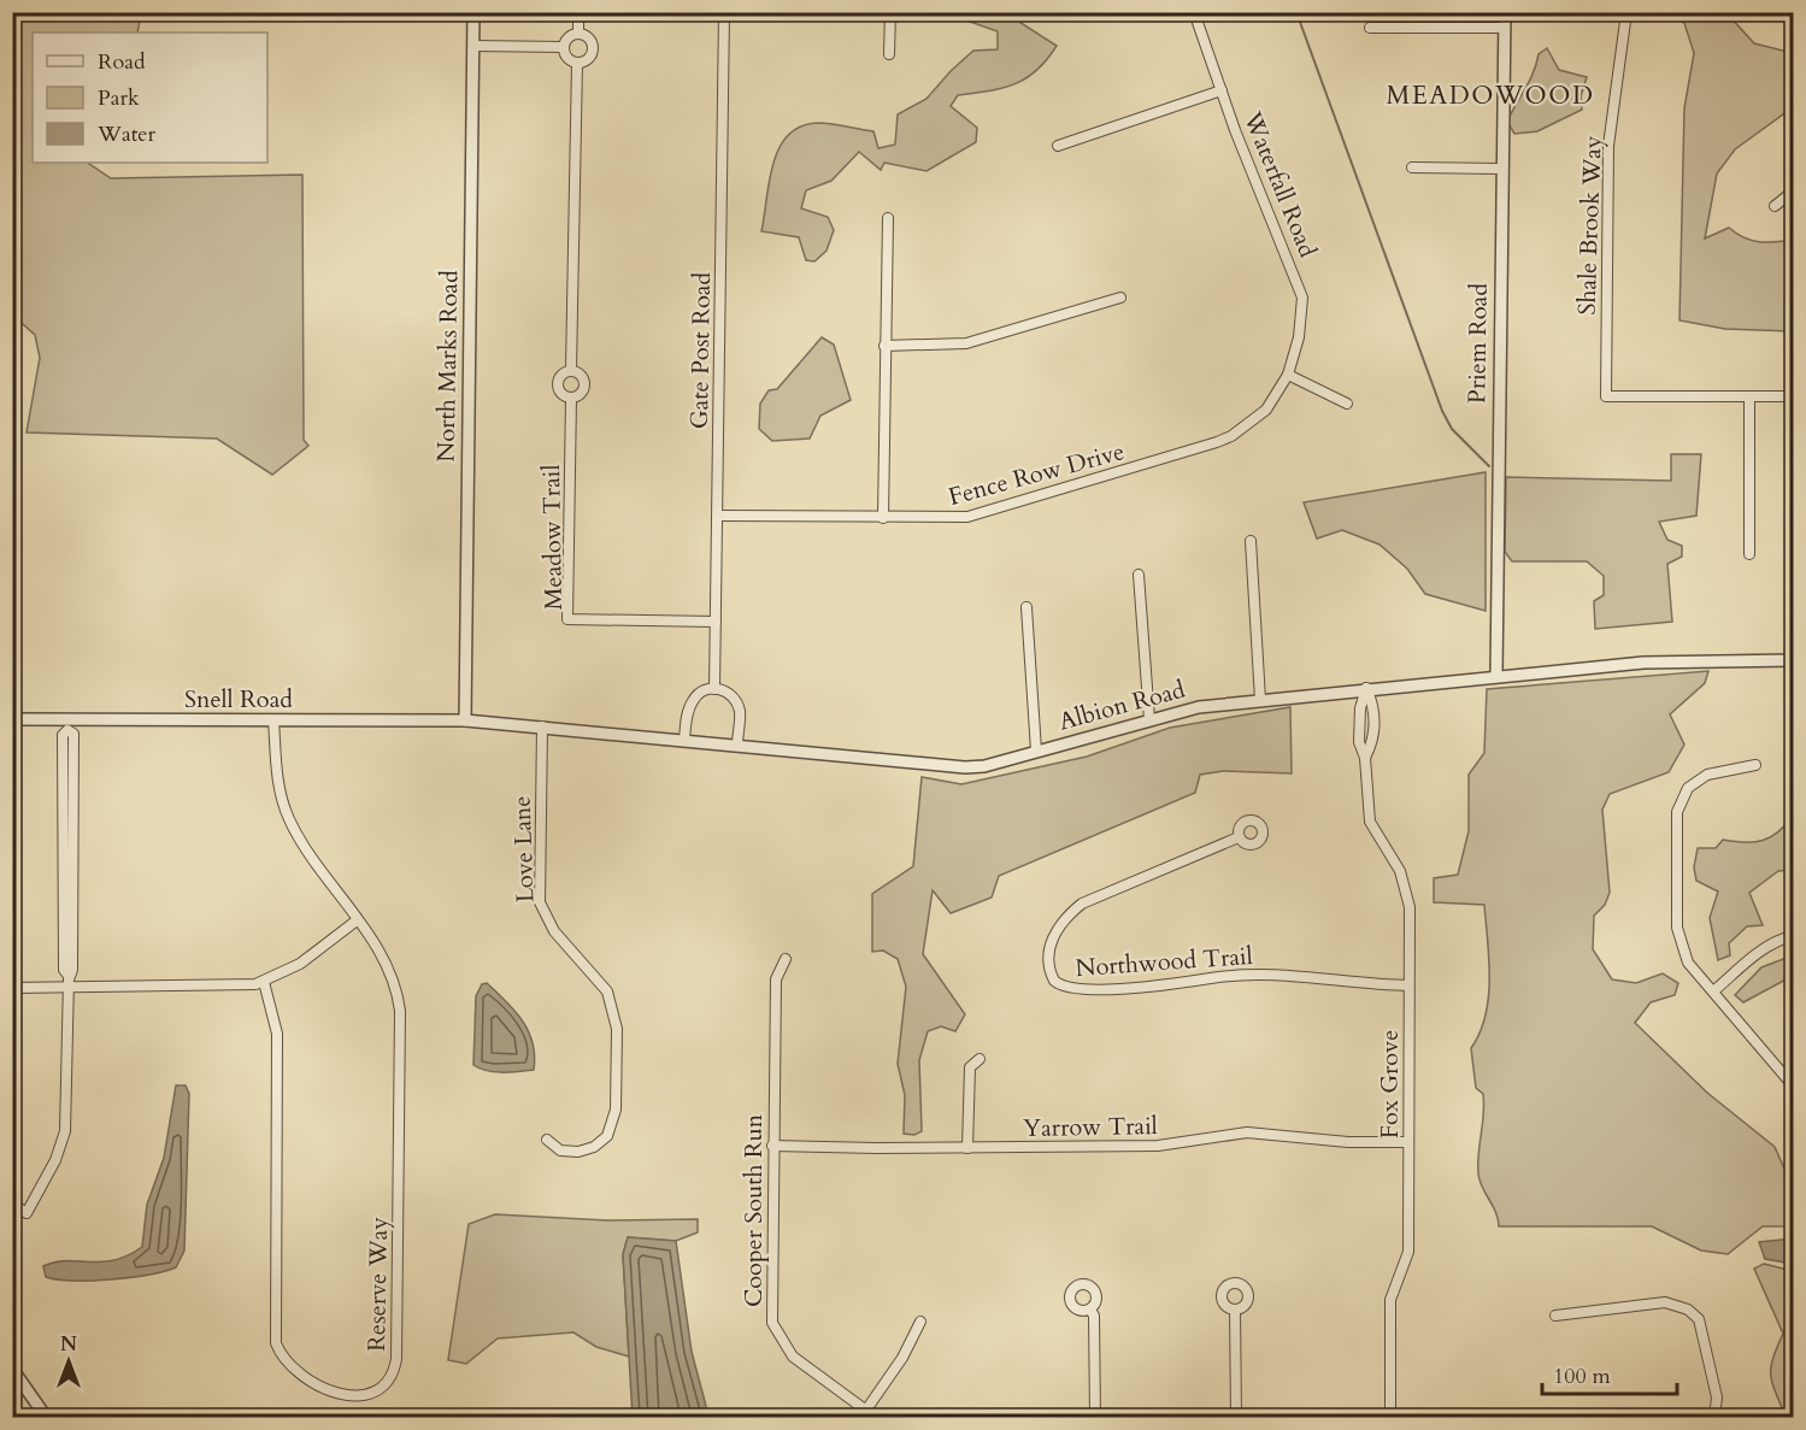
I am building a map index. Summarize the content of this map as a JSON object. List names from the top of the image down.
{
  "streets": {
    "street": [
      "Waterfall Road",
      "Shale Brook Way",
      "Priem Road",
      "Gate Post Road",
      "North Marks Road",
      "Fence Row Drive",
      "Meadow Trail",
      "Snell Road",
      "Albion Road",
      "Love Lane",
      "Northwood Trail",
      "Fox Grove",
      "Yarrow Trail",
      "Cooper South Run",
      "Reserve Way"
    ]
  },
  "crossings": [
    ["Waterfall Road", "Fence Row Drive"],
    ["Priem Road", "Albion Road"],
    ["Gate Post Road", "Fence Row Drive"],
    ["Gate Post Road", "Meadow Trail"],
    ["North Marks Road", "Snell Road"],
    ["North Marks Road", "Albion Road"],
    ["Snell Road", "Albion Road"],
    ["Snell Road", "Reserve Way"],
    ["Albion Road", "Love Lane"],
    ["Albion Road", "Fox Grove"],
    ["Northwood Trail", "Fox Grove"],
    ["Fox Grove", "Yarrow Trail"],
    ["Yarrow Trail", "Cooper South Run"]
  ],
  "districts": ["MEADOWOOD"],
  "legend": ["Road", "Park", "Water"],
  "scale_bar": "100 m",
  "north": "top"
}
